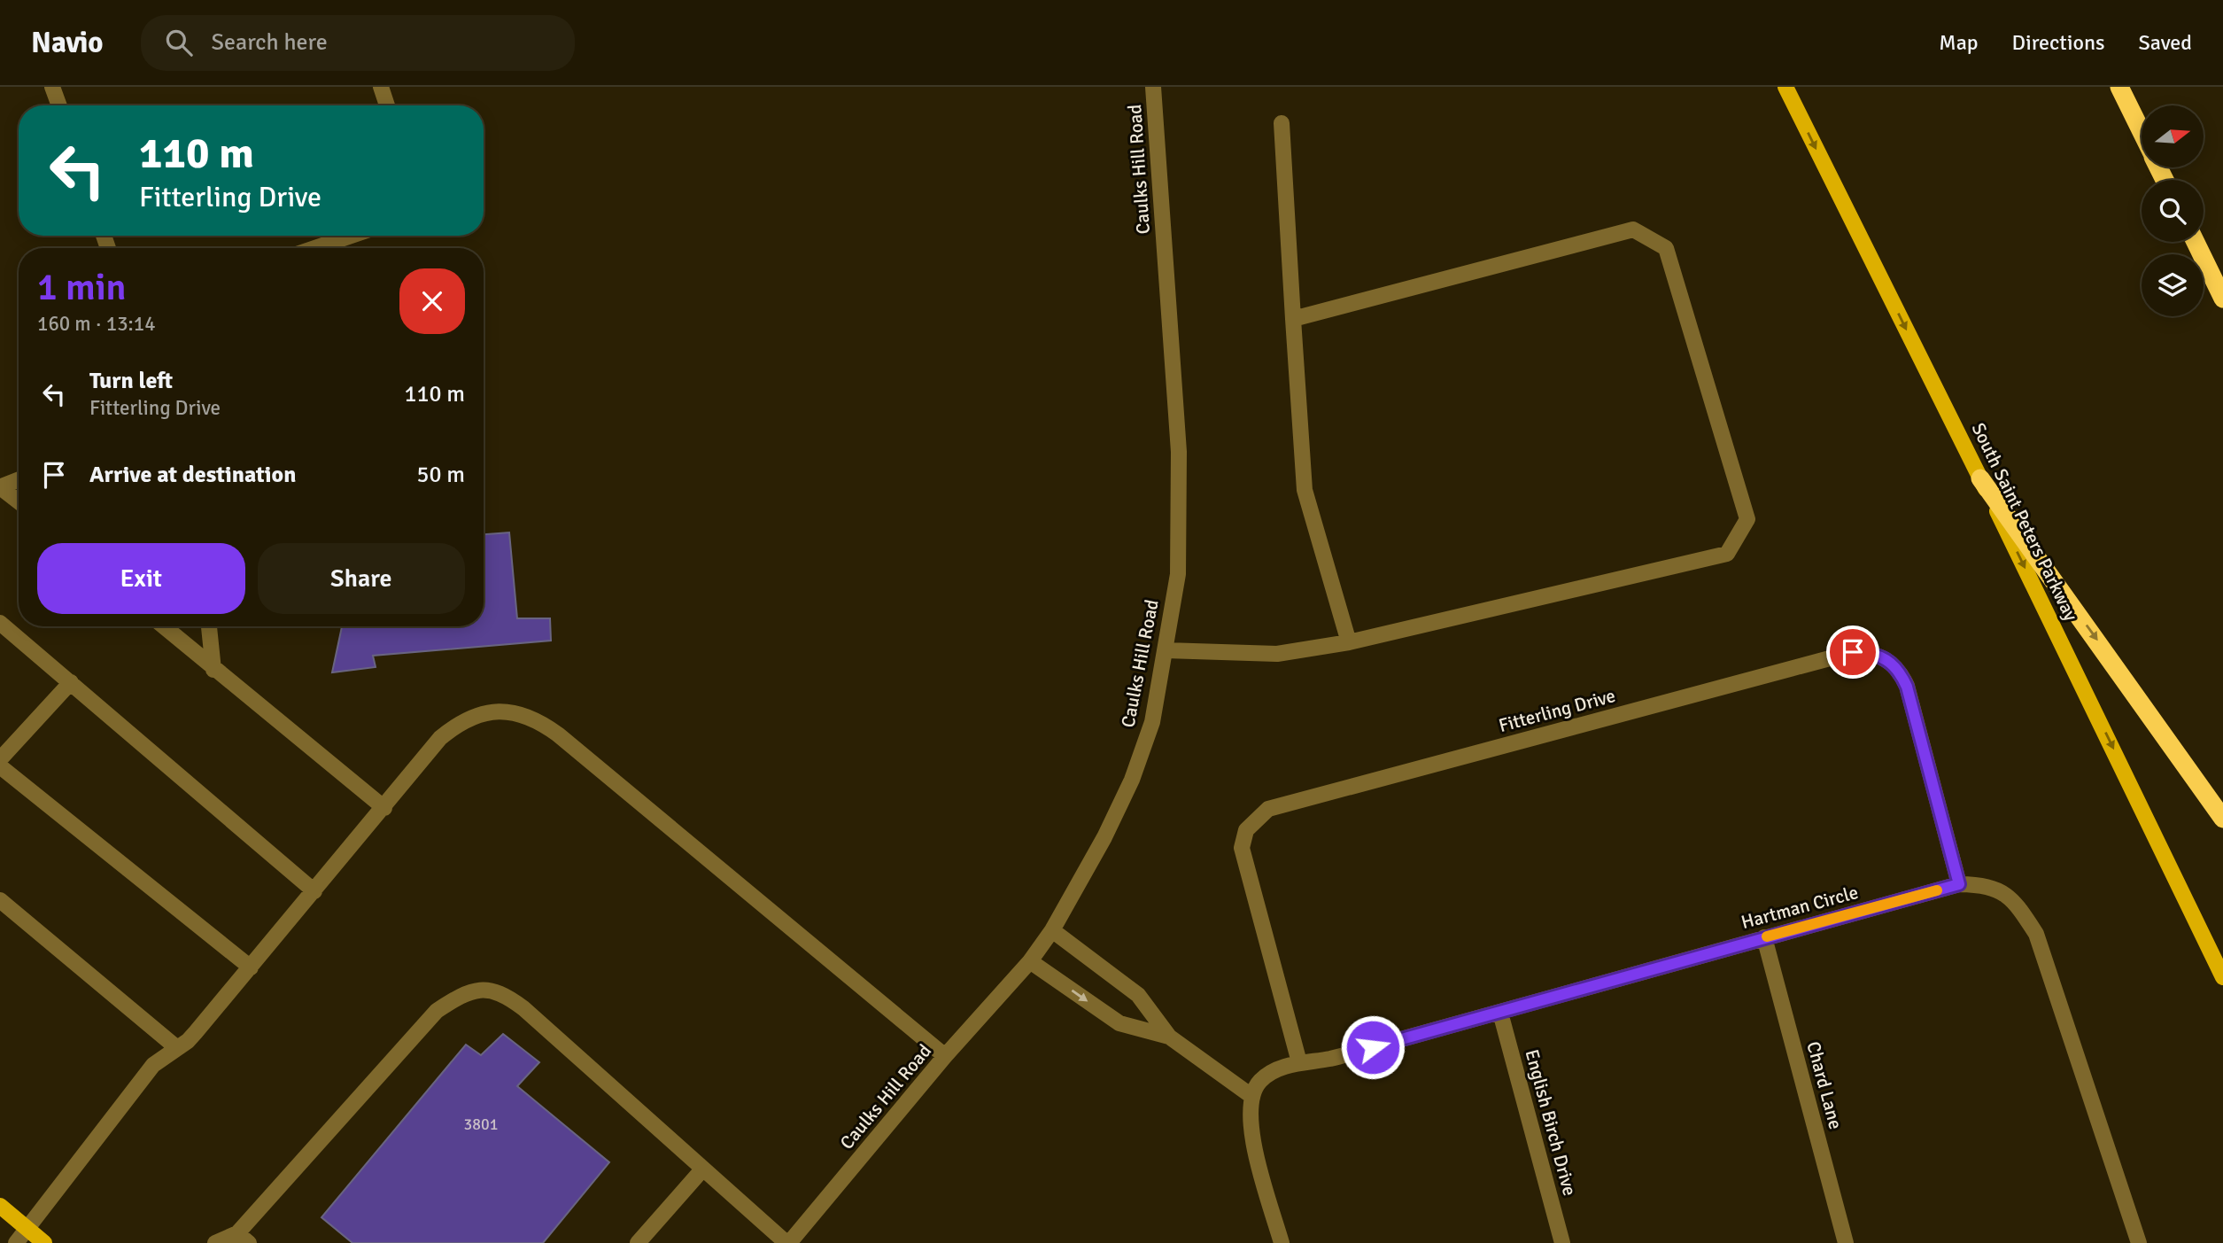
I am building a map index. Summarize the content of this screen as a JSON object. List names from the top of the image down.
{
  "streets": {
    "main road": ["South Saint Peters Parkway"],
    "street": [
      "Caulks Hill Road",
      "Fitterling Drive",
      "Hartman Circle",
      "Chard Lane",
      "English Birch Drive"
    ]
  },
  "crossings": [
    ["Fitterling Drive", "Hartman Circle"],
    ["Hartman Circle", "Chard Lane"],
    ["Hartman Circle", "English Birch Drive"]
  ],
  "one_way": ["South Saint Peters Parkway"],
  "house_numbers": ["3801"],
  "north": "right",
  "page": {
    "header": "Navio",
    "search": "Search here",
    "nav": ["Map", "Directions", "Saved"],
    "turn": ["110 m", "Fitterling Drive"],
    "heading": ["1 min", "160 m · 13:14"],
    "list": [
      {
        "name": "Turn left",
        "note": "Fitterling Drive",
        "value": "110 m"
      },
      {
        "name": "Arrive at destination",
        "value": "50 m"
      }
    ],
    "buttons": ["Exit", "Share"]
  }
}
